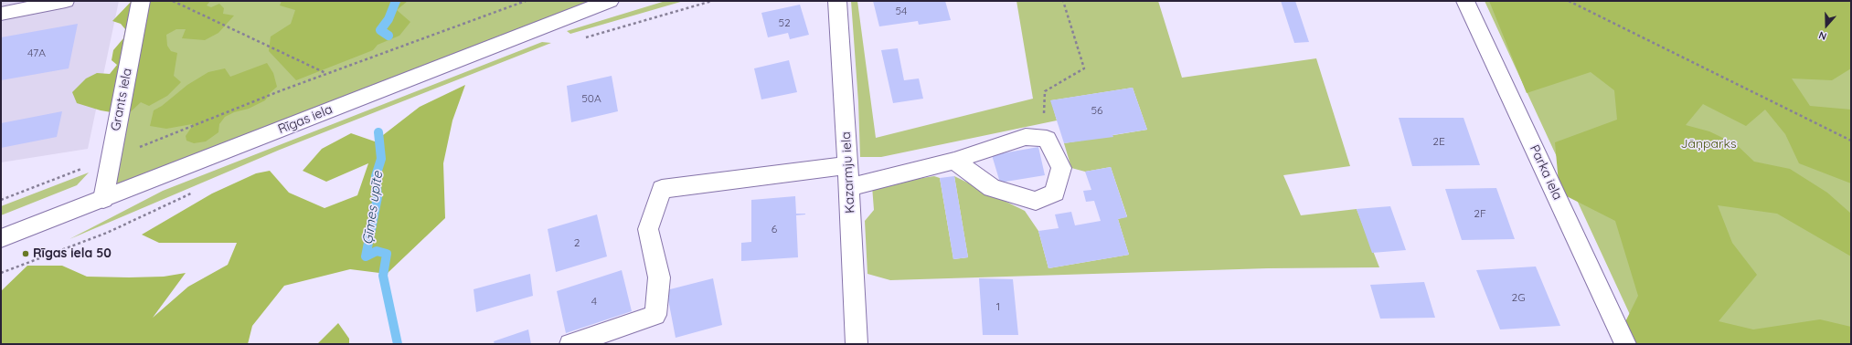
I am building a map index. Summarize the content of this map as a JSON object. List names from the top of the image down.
{
  "streets": {
    "street": [
      "Grants iela",
      "Rīgas iela",
      "Kazarmju iela",
      "Parka iela"
    ]
  },
  "crossings": [
    ["Grants iela", "Rīgas iela"]
  ],
  "water": ["Ģīmes upīte"],
  "parks": ["Jāņparks"],
  "places": ["Rīgas iela 50"],
  "house_numbers": [
    "54",
    "52",
    "47A",
    "50A",
    "56",
    "2E",
    "2F",
    "6",
    "2",
    "2G",
    "4",
    "1"
  ],
  "north": "bottom"
}
